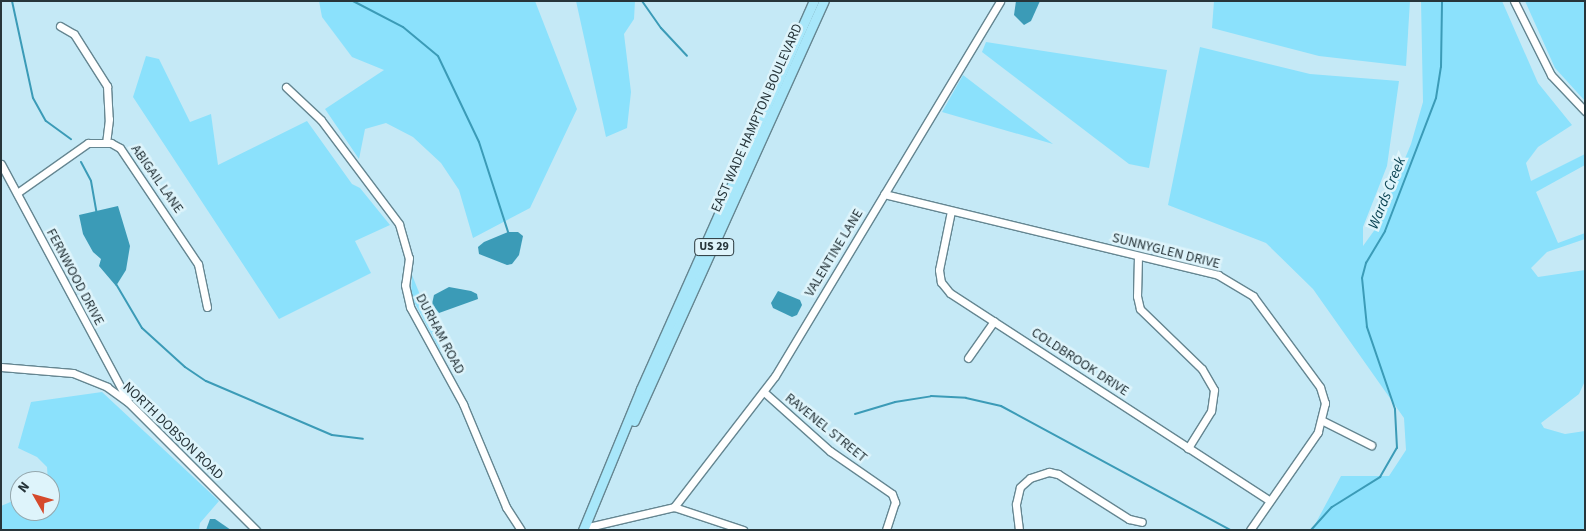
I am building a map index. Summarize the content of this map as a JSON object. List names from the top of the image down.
{
  "streets": {
    "main road": ["EAST WADE HAMPTON BOULEVARD", "US 29"],
    "street": [
      "ABIGAIL LANE",
      "SUNNYGLEN DRIVE",
      "VALENTINE LANE",
      "FERNWOOD DRIVE",
      "DURHAM ROAD",
      "COLDBROOK DRIVE",
      "RAVENEL STREET",
      "NORTH DOBSON ROAD"
    ]
  },
  "crossings": [
    ["SUNNYGLEN DRIVE", "VALENTINE LANE"],
    ["SUNNYGLEN DRIVE", "COLDBROOK DRIVE"],
    ["VALENTINE LANE", "RAVENEL STREET"],
    ["FERNWOOD DRIVE", "NORTH DOBSON ROAD"]
  ],
  "water": ["Wards Creek"],
  "north": "top left"
}
